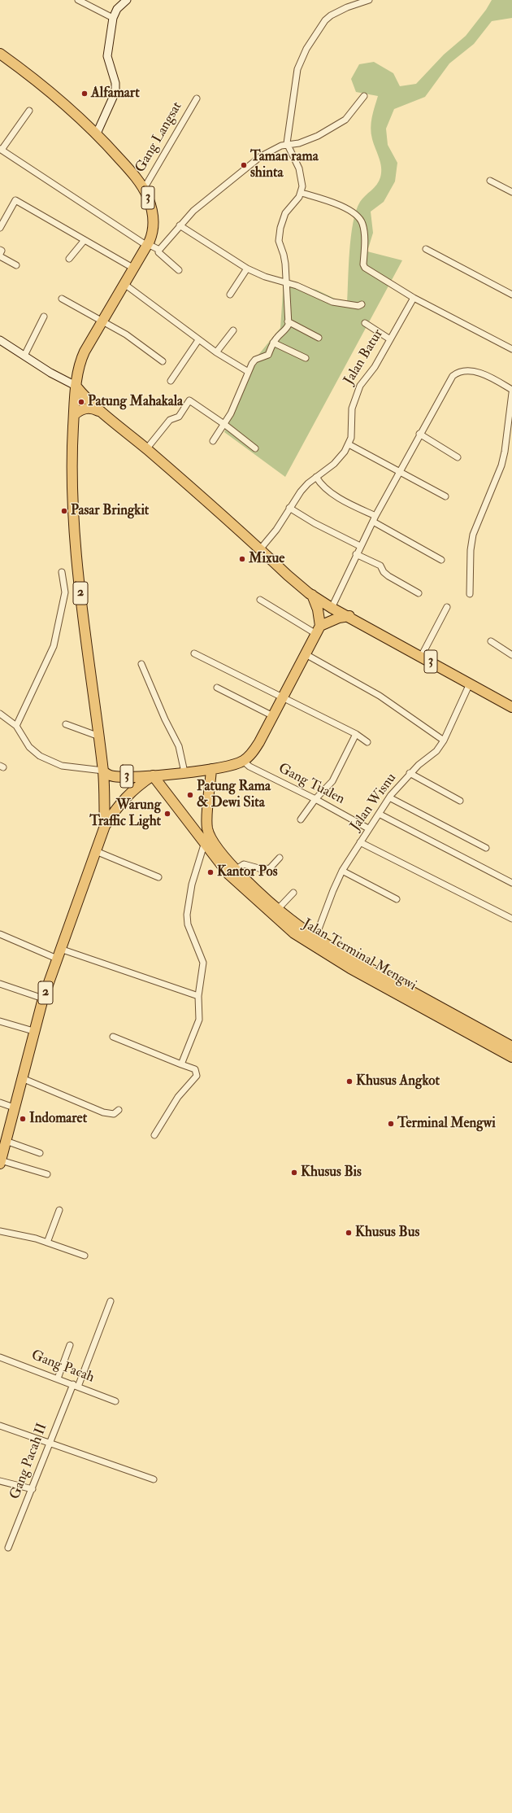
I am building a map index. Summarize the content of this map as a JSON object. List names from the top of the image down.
{
  "streets": {
    "highway": ["3", "2", "Jalan Terminal Mengwi"],
    "street": [
      "Gang Langsat",
      "Jalan Batur",
      "Gang Tualen",
      "Jalan Wisnu",
      "Gang Pacah",
      "Gang Pacah II"
    ]
  },
  "crossings": [
    ["Gang Langsat", "3"],
    ["3", "2"],
    ["3", "Jalan Wisnu"],
    ["3", "Jalan Terminal Mengwi"],
    ["2", "Gang Tualen"],
    ["2", "Jalan Terminal Mengwi"],
    ["Gang Tualen", "Jalan Wisnu"],
    ["Jalan Wisnu", "Jalan Terminal Mengwi"],
    ["Gang Pacah", "Gang Pacah II"]
  ],
  "places": [
    "Alfamart",
    "Taman rama shinta",
    "Patung Mahakala",
    "Pasar Bringkit",
    "Mixue",
    "Patung Rama & Dewi Sita",
    "Warung Traffic Light",
    "Kantor Pos",
    "Khusus Angkot",
    "Indomaret",
    "Terminal Mengwi",
    "Khusus Bis",
    "Khusus Bus"
  ]
}
